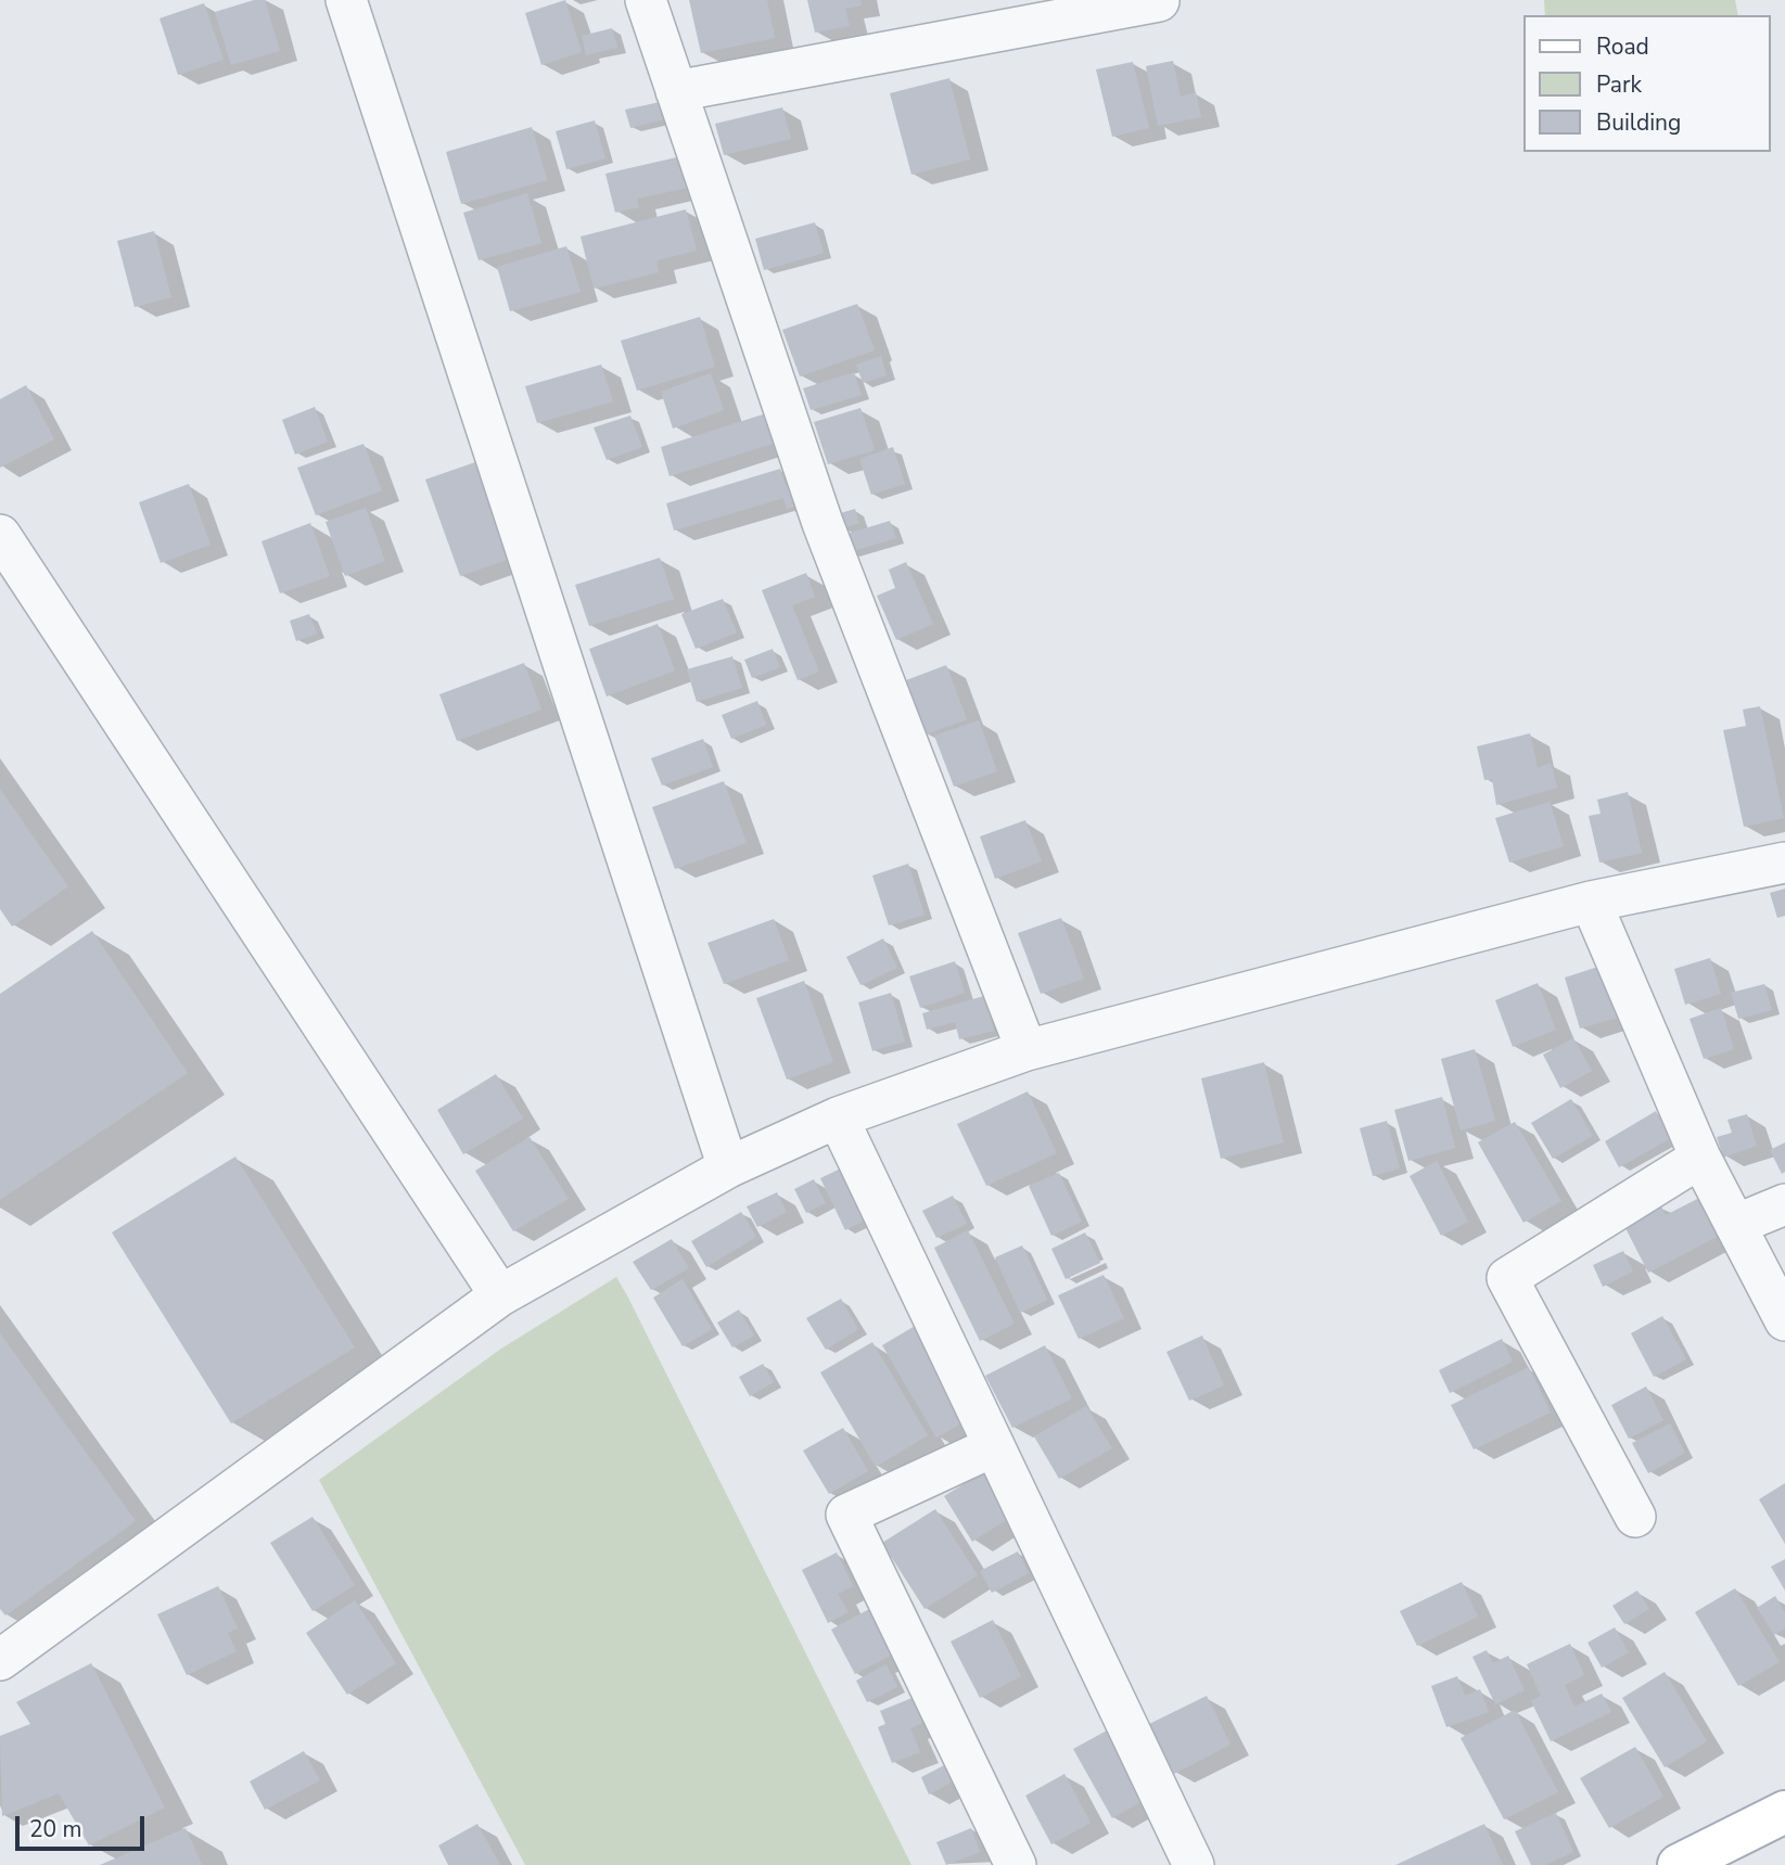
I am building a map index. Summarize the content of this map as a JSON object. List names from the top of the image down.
{
  "legend": ["Road", "Park", "Building"],
  "scale_bar": "20 m"
}
